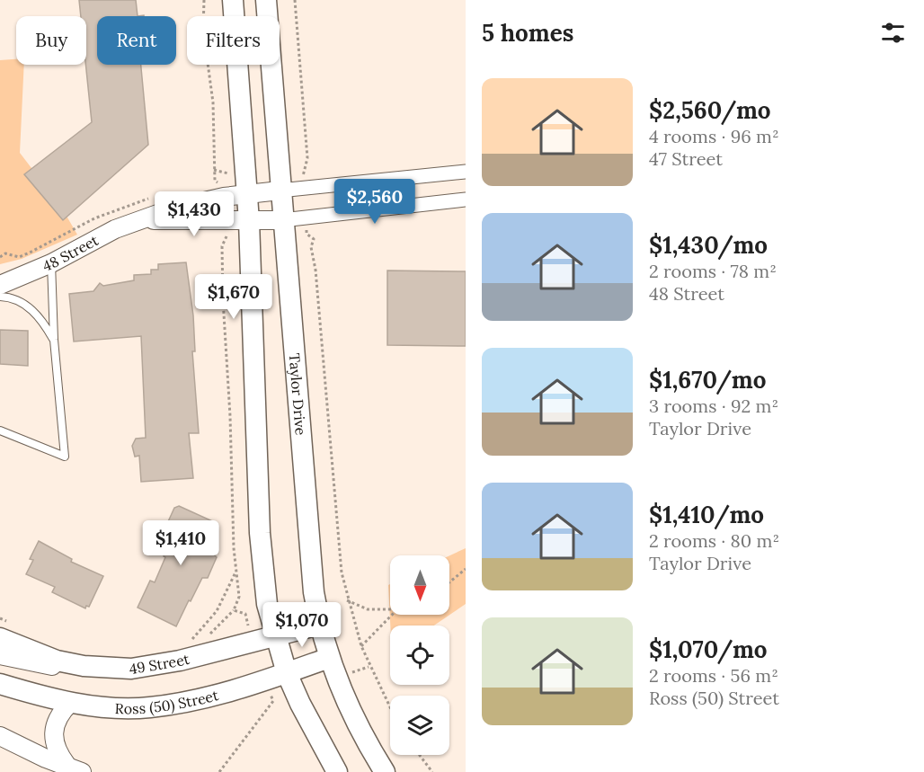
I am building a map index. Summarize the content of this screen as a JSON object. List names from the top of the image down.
{
  "streets": {
    "main road": ["Taylor Drive", "49 Street", "Ross (50) Street"],
    "street": ["48 Street"]
  },
  "crossings": [
    ["48 Street", "Taylor Drive"],
    ["Taylor Drive", "49 Street"],
    ["Taylor Drive", "Ross (50) Street"]
  ],
  "north": "bottom",
  "page": {
    "heading": "5 homes",
    "chip": ["Buy", "Rent", "Filters"],
    "list": [
      {
        "name": "$2,560/mo",
        "note": "4 rooms · 96 m² · 47 Street"
      },
      {
        "name": "$1,430/mo",
        "note": "2 rooms · 78 m² · 48 Street"
      },
      {
        "name": "$1,670/mo",
        "note": "3 rooms · 92 m² · Taylor Drive"
      },
      {
        "name": "$1,410/mo",
        "note": "2 rooms · 80 m² · Taylor Drive"
      },
      {
        "name": "$1,070/mo",
        "note": "2 rooms · 56 m² · Ross (50) Street"
      }
    ],
    "price": [
      "$2,560",
      "$1,430",
      "$1,670",
      "$1,410",
      "$1,070"
    ]
  }
}
